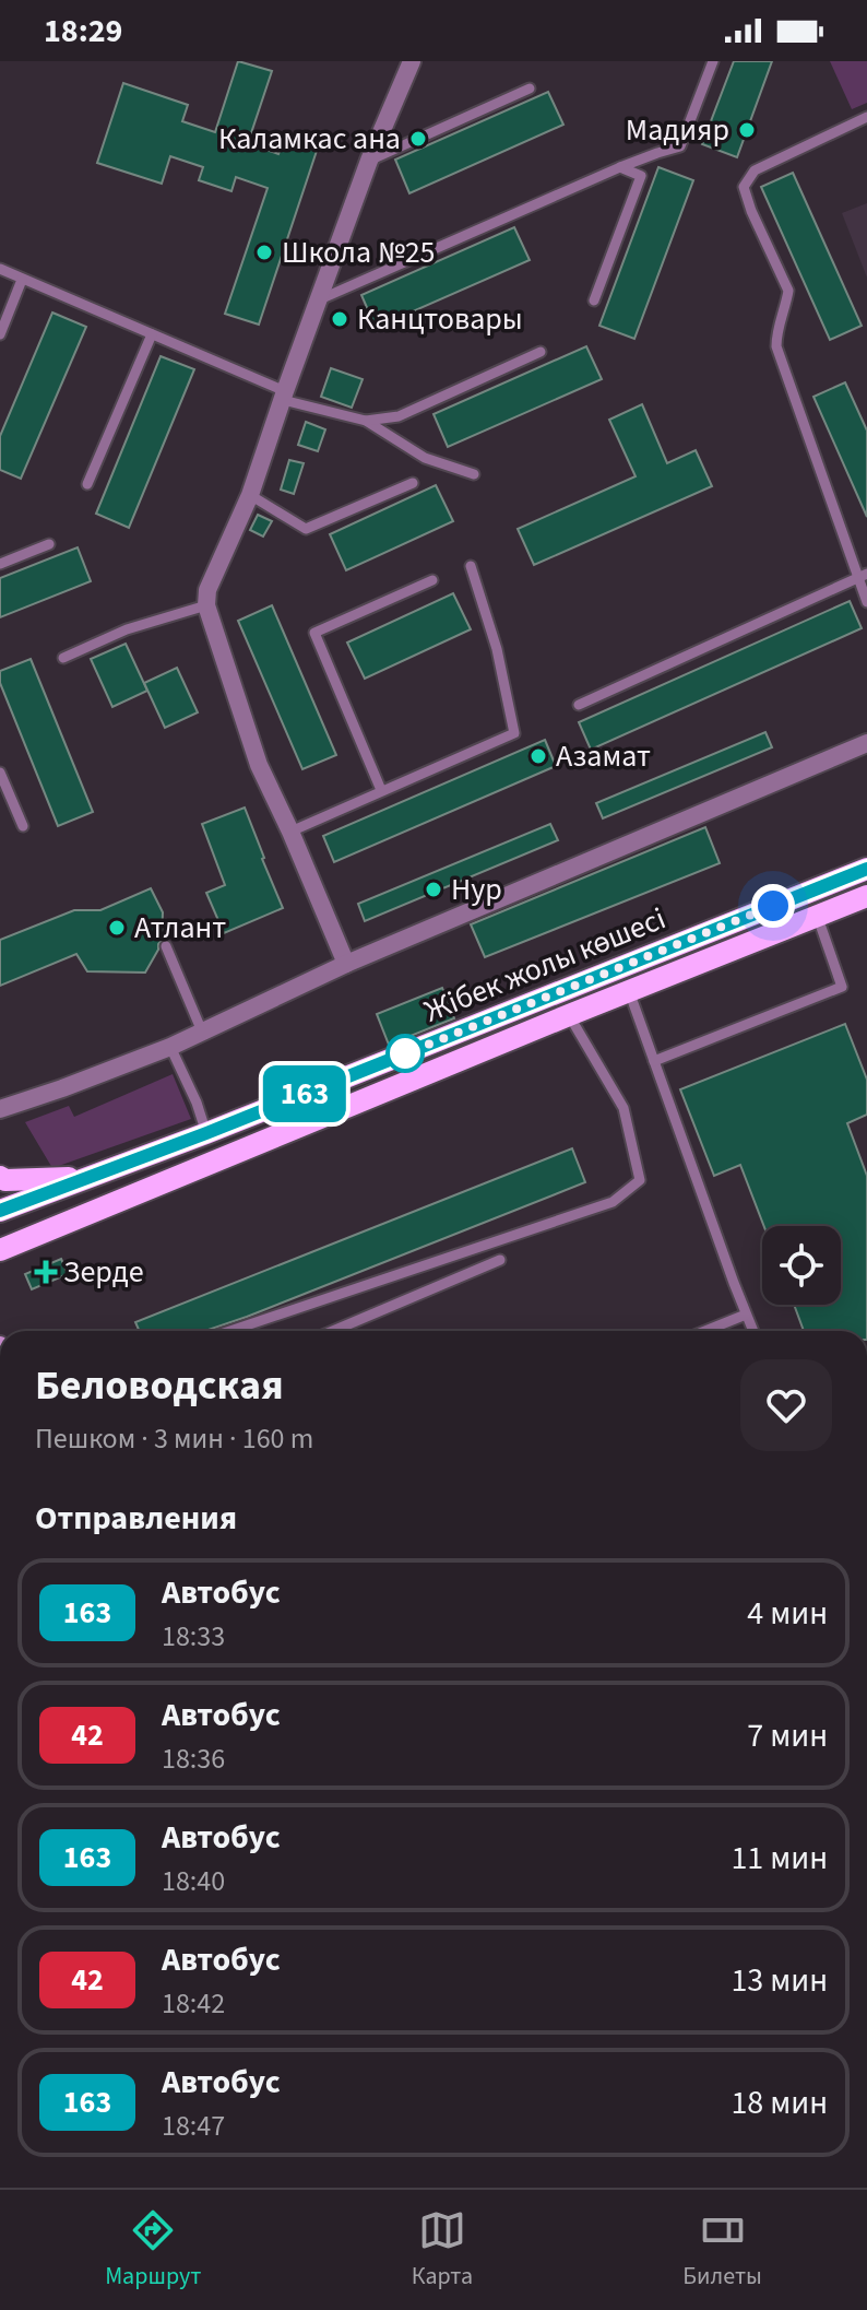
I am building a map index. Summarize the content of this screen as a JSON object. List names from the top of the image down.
{
  "streets": {
    "main road": ["Жібек жолы көшесі"]
  },
  "places": {
    "other": [
      "Мадияр",
      "Каламкас ана",
      "Школа №25",
      "Канцтовары",
      "Азамат",
      "Нур",
      "Атлант"
    ],
    "health": ["Зерде"]
  },
  "lines": ["bus line 163"],
  "page": {
    "status": "18:29",
    "on_map": "163",
    "heading": [
      ["Беловодская", "Пешком · 3 мин · 160 m"],
      "Отправления"
    ],
    "list": [
      {
        "mark": "163",
        "name": "Автобус",
        "note": "18:33",
        "value": "4 мин"
      },
      {
        "mark": "42",
        "name": "Автобус",
        "note": "18:36",
        "value": "7 мин"
      },
      {
        "mark": "163",
        "name": "Автобус",
        "note": "18:40",
        "value": "11 мин"
      },
      {
        "mark": "42",
        "name": "Автобус",
        "note": "18:42",
        "value": "13 мин"
      },
      {
        "mark": "163",
        "name": "Автобус",
        "note": "18:47",
        "value": "18 мин"
      }
    ],
    "tabs": ["Маршрут", "Карта", "Билеты"]
  }
}
